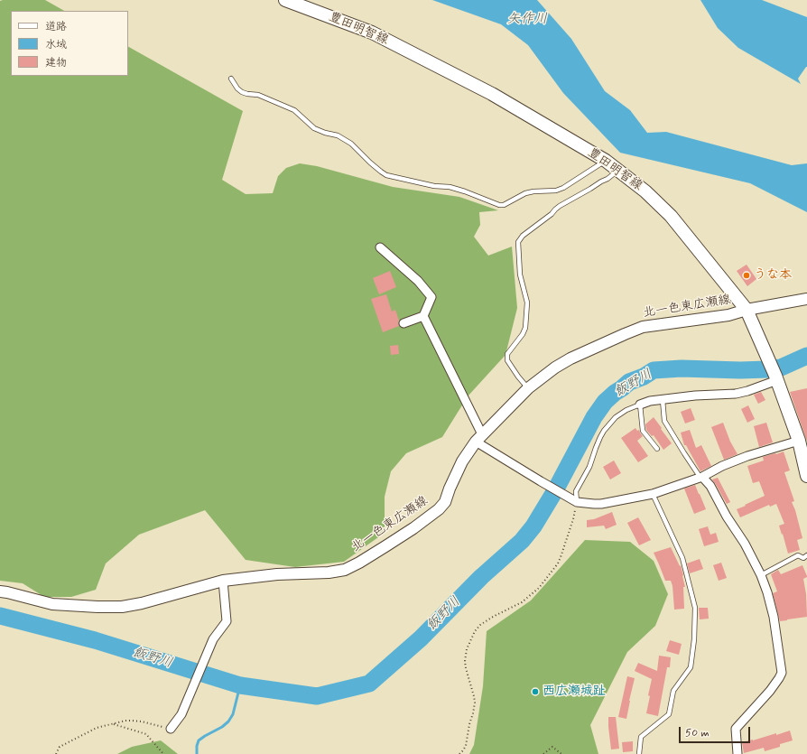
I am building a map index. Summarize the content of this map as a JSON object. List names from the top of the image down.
{
  "streets": {
    "main road": ["豊田明智線", "北一色東広瀬線"]
  },
  "crossings": [
    ["豊田明智線", "北一色東広瀬線"]
  ],
  "water": ["矢作川", "飯野川"],
  "places": ["うな本", "西広瀬城趾"],
  "legend": ["道路", "水域", "建物"],
  "scale_bar": "50 m"
}
